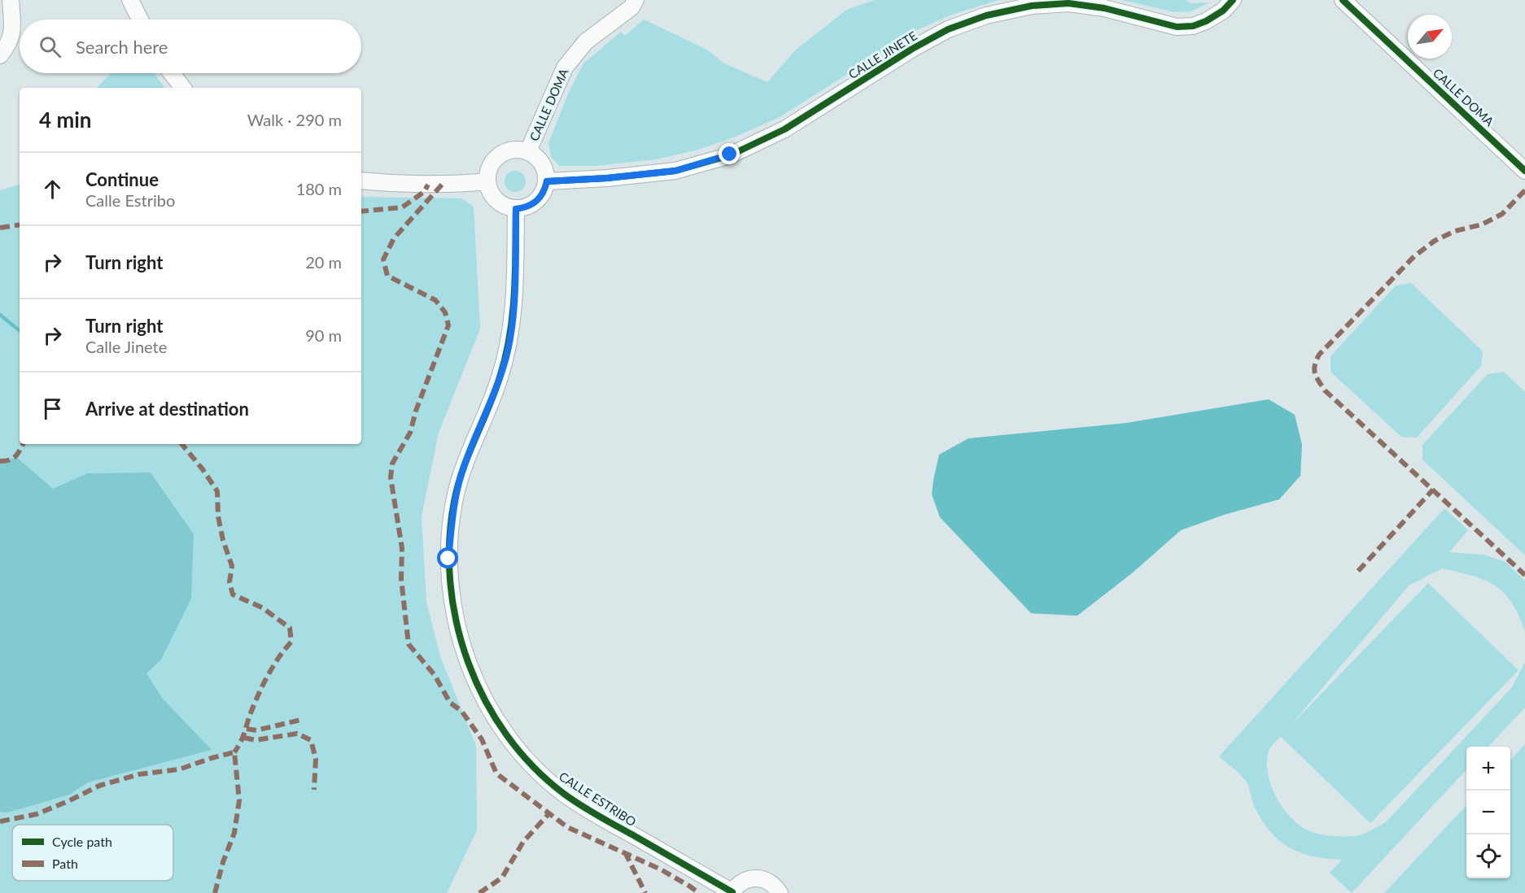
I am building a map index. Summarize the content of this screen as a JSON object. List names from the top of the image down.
{
  "streets": {
    "street": ["CALLE JINETE", "CALLE DOMA", "CALLE ESTRIBO"]
  },
  "crossings": [
    ["CALLE JINETE", "CALLE DOMA"],
    ["CALLE JINETE", "CALLE ESTRIBO"],
    ["CALLE DOMA", "CALLE ESTRIBO"]
  ],
  "legend": ["Cycle path", "Path"],
  "north": "top right",
  "page": {
    "search": "Search here",
    "heading": ["4 min", "Walk · 290 m"],
    "list": [
      ["Continue", "Calle Estribo", "180 m"],
      ["Turn right", "20 m"],
      ["Turn right", "Calle Jinete", "90 m"],
      "Arrive at destination"
    ],
    "map_buttons": ["+", "−"]
  }
}
